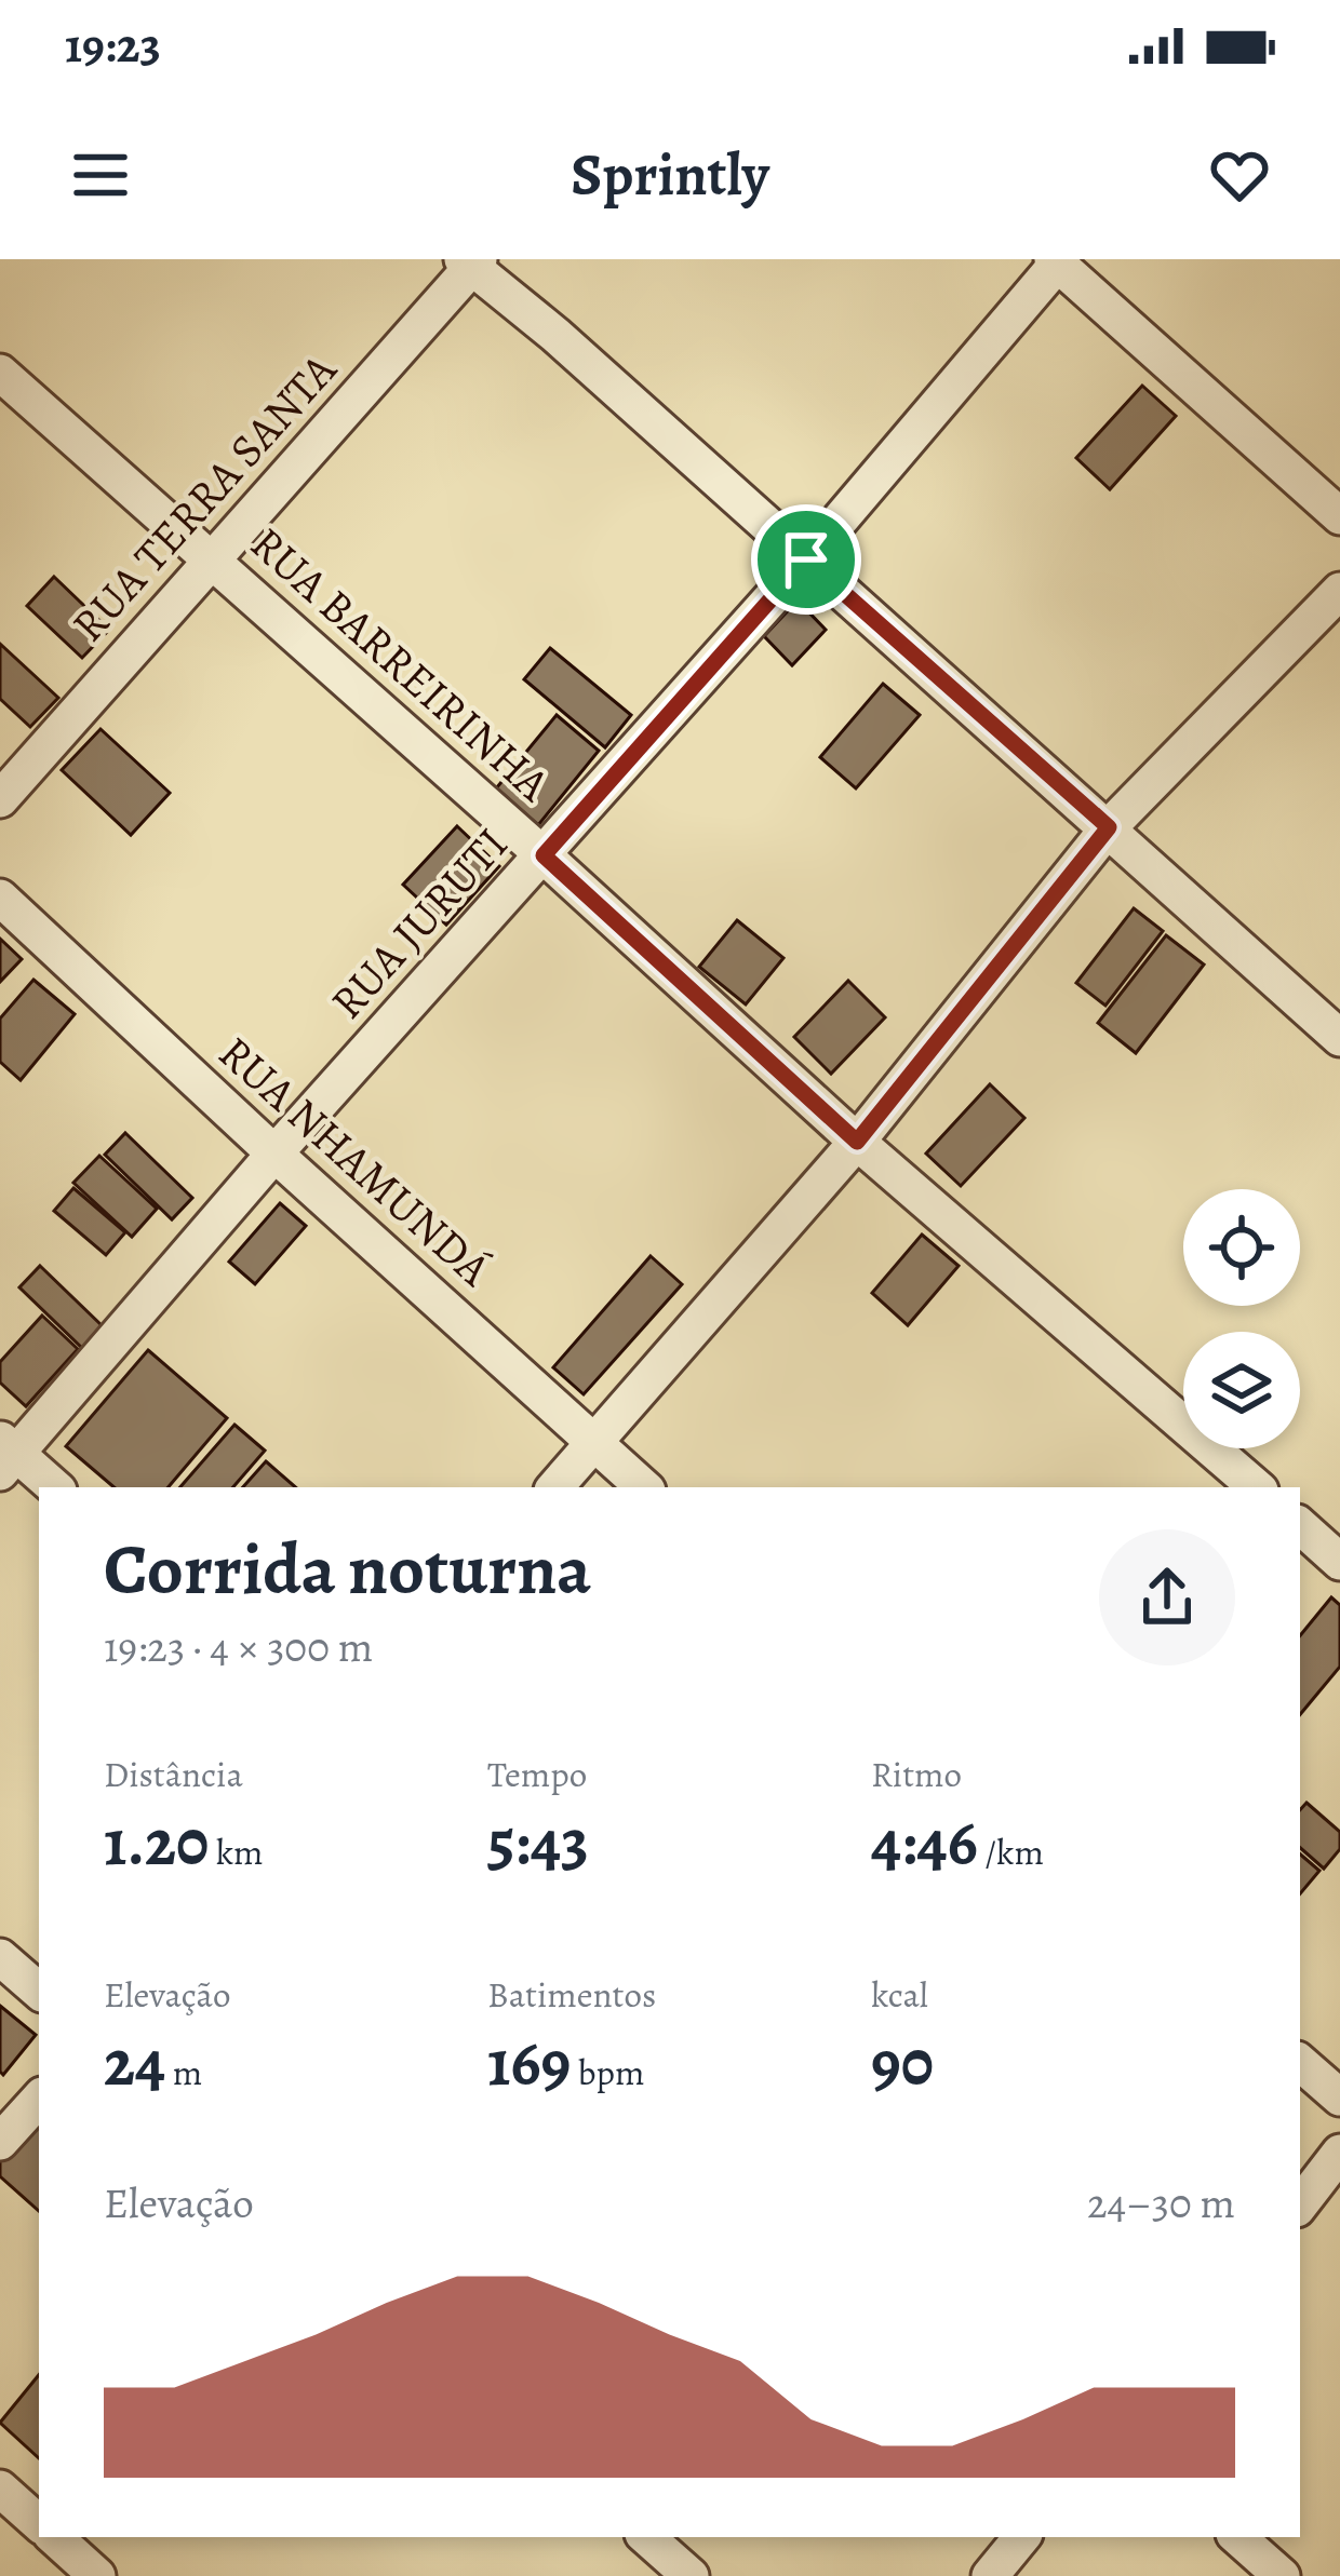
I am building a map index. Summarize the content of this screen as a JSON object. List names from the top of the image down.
{
  "streets": {
    "street": [
      "RUA TERRA SANTA",
      "RUA BARREIRINHA",
      "RUA JURUTI",
      "RUA NHAMUNDÁ"
    ]
  },
  "crossings": [
    ["RUA TERRA SANTA", "RUA BARREIRINHA"],
    ["RUA BARREIRINHA", "RUA JURUTI"],
    ["RUA JURUTI", "RUA NHAMUNDÁ"]
  ],
  "page": {
    "status": "19:23",
    "header": "Sprintly",
    "heading": ["Corrida noturna", "19:23 · 4 × 300 m"],
    "stats": [
      ["Distância", "1.20 km"],
      ["Tempo", "5:43"],
      ["Ritmo", "4:46 /km"],
      ["Elevação", "24 m"],
      ["Batimentos", "169 bpm"],
      ["kcal", "90"]
    ],
    "chart": ["Elevação", "24–30 m"]
  }
}
